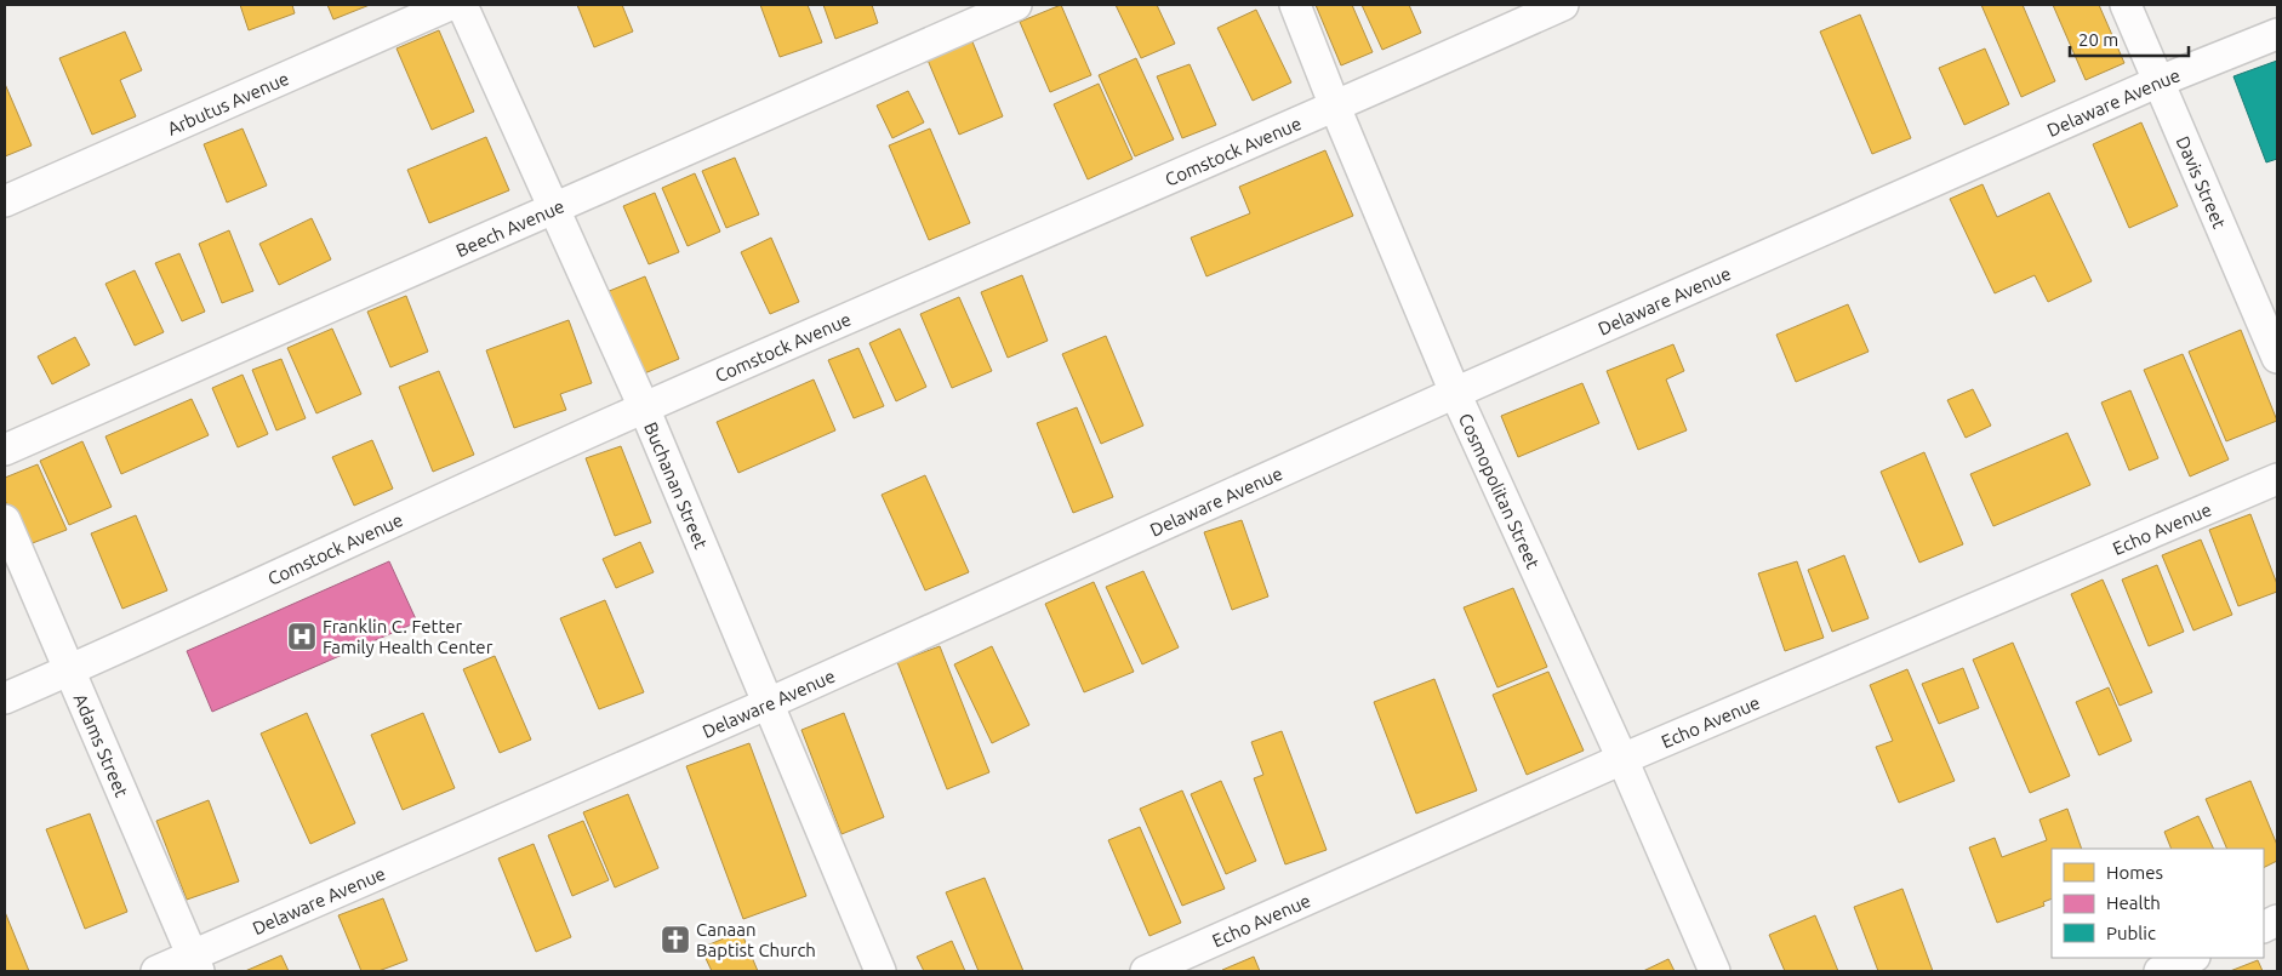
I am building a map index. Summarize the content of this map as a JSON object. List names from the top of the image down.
{
  "streets": {
    "street": [
      "Delaware Avenue",
      "Arbutus Avenue",
      "Comstock Avenue",
      "Davis Street",
      "Beech Avenue",
      "Buchanan Street",
      "Cosmopolitan Street",
      "Echo Avenue",
      "Adams Street"
    ]
  },
  "crossings": [
    ["Delaware Avenue", "Davis Street"],
    ["Delaware Avenue", "Buchanan Street"],
    ["Delaware Avenue", "Cosmopolitan Street"],
    ["Delaware Avenue", "Adams Street"],
    ["Comstock Avenue", "Buchanan Street"],
    ["Comstock Avenue", "Cosmopolitan Street"],
    ["Comstock Avenue", "Adams Street"],
    ["Beech Avenue", "Buchanan Street"],
    ["Cosmopolitan Street", "Echo Avenue"]
  ],
  "places": {
    "hospital": ["Franklin C. Fetter Family Health Center"],
    "church": ["Canaan Baptist Church"]
  },
  "legend": ["Homes", "Health", "Public"],
  "scale_bar": "20 m"
}
